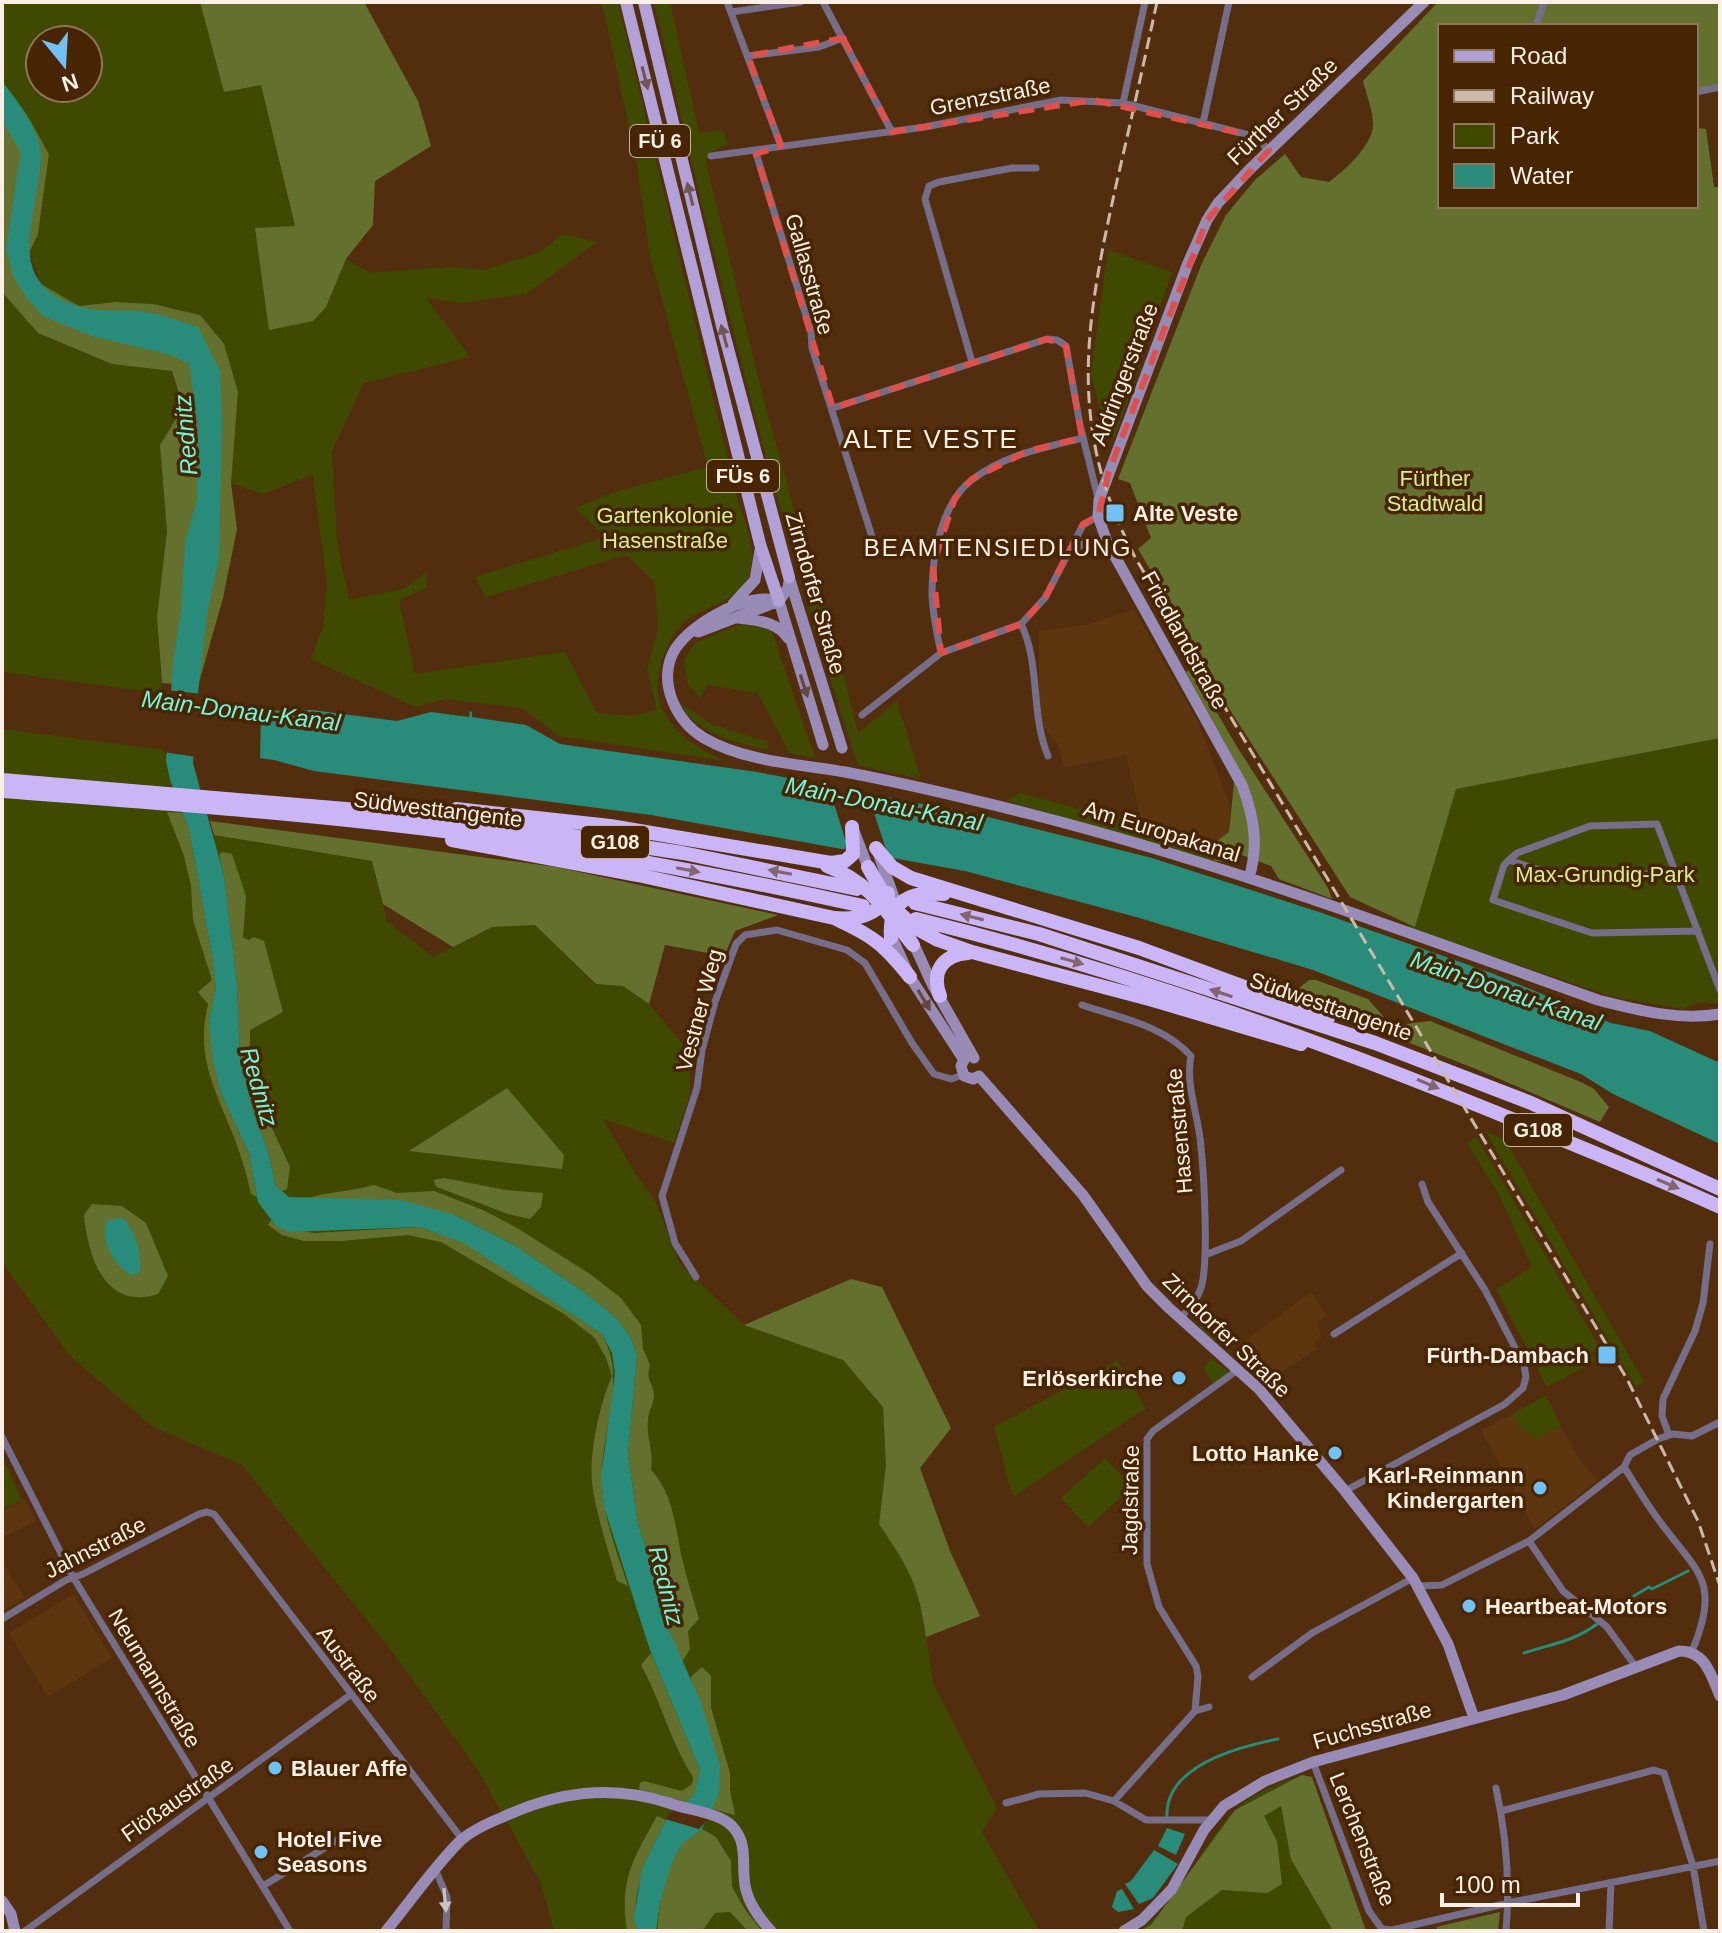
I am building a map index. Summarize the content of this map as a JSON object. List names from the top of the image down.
{
  "streets": {
    "highway": ["Südwesttangente", "G108"],
    "main road": [
      "Fürther Straße",
      "FÜ 6",
      "Aldringerstraße",
      "FÜs 6",
      "Zirndorfer Straße",
      "Friedlandstraße",
      "Am Europakanal",
      "Fuchsstraße"
    ],
    "street": [
      "Grenzstraße",
      "Gallasstraße",
      "Vestner Weg",
      "Hasenstraße",
      "Jagdstraße",
      "Jahnstraße",
      "Austraße",
      "Neumannstraße",
      "Flößaustraße",
      "Lerchenstraße"
    ]
  },
  "crossings": [
    ["Grenzstraße", "Fürther Straße"],
    ["Grenzstraße", "Gallasstraße"],
    ["Fürther Straße", "Aldringerstraße"],
    ["FÜ 6", "Zirndorfer Straße"],
    ["Aldringerstraße", "Friedlandstraße"],
    ["Zirndorfer Straße", "Am Europakanal"],
    ["Zirndorfer Straße", "Vestner Weg"],
    ["Zirndorfer Straße", "Hasenstraße"],
    ["Zirndorfer Straße", "Jagdstraße"],
    ["Zirndorfer Straße", "Fuchsstraße"],
    ["Friedlandstraße", "Am Europakanal"],
    ["Jahnstraße", "Austraße"],
    ["Jahnstraße", "Neumannstraße"],
    ["Austraße", "Flößaustraße"],
    ["Neumannstraße", "Flößaustraße"],
    ["Fuchsstraße", "Lerchenstraße"]
  ],
  "districts": ["ALTE VESTE", "BEAMTENSIEDLUNG"],
  "water": ["Rednitz", "Main-Donau-Kanal"],
  "parks": ["Fürther Stadtwald", "Gartenkolonie Hasenstraße", "Max-Grundig-Park"],
  "places": {
    "transit": ["Alte Veste", "Fürth-Dambach"],
    "other": [
      "Erlöserkirche",
      "Lotto Hanke",
      "Karl-Reinmann Kindergarten",
      "Heartbeat-Motors",
      "Blauer Affe",
      "Hotel Five Seasons"
    ]
  },
  "legend": [
    "Road",
    "Railway",
    "Park",
    "Water"
  ],
  "scale_bar": "100 m",
  "north": "bottom"
}
